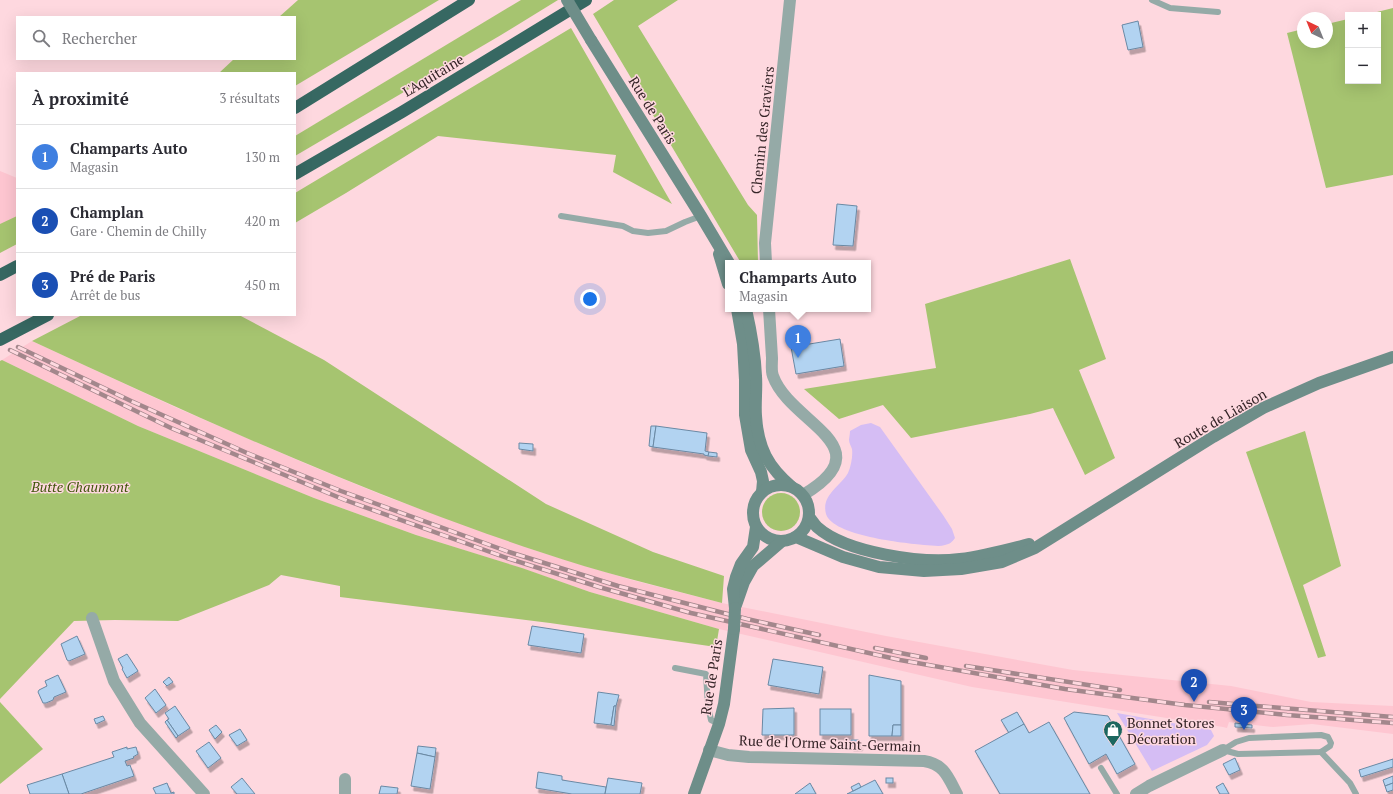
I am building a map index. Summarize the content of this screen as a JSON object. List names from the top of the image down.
{
  "streets": {
    "highway": ["L'Aquitaine"],
    "street": [
      "Rue de Paris",
      "Chemin des Graviers",
      "Route de Liaison",
      "Rue de l'Orme Saint-Germain"
    ]
  },
  "crossings": [
    ["Rue de Paris", "Route de Liaison"],
    ["Rue de Paris", "Rue de l'Orme Saint-Germain"]
  ],
  "parks": ["Butte Chaumont"],
  "places": {
    "shop": ["Bonnet Stores Décoration"]
  },
  "north": "top left",
  "page": {
    "map_buttons": ["+", "−"],
    "search": "Rechercher",
    "heading": ["À proximité", "3 résultats"],
    "list": [
      {
        "mark": "1",
        "name": "Champarts Auto",
        "note": "Magasin",
        "value": "130 m"
      },
      {
        "mark": "2",
        "name": "Champlan",
        "note": "Gare · Chemin de Chilly",
        "value": "420 m"
      },
      {
        "mark": "3",
        "name": "Pré de Paris",
        "note": "Arrêt de bus",
        "value": "450 m"
      }
    ],
    "popup": ["Champarts Auto", "Magasin"],
    "pins": ["1", "2", "3"]
  }
}
